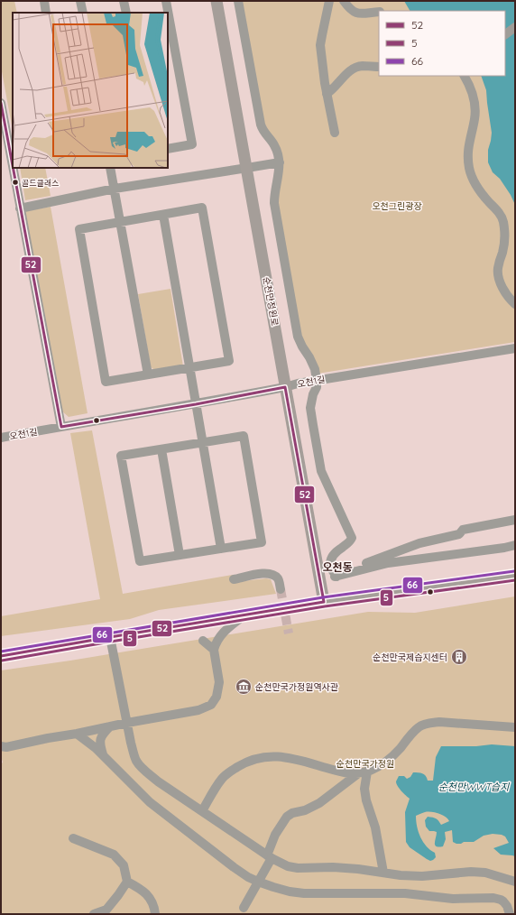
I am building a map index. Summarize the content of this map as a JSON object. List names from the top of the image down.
{
  "streets": {
    "main road": ["순천만정원로"],
    "street": ["오천1길"]
  },
  "crossings": [
    ["순천만정원로", "오천1길"]
  ],
  "districts": ["오천동"],
  "water": ["순천만WWT습지"],
  "parks": ["오천그린광장", "순천만국가정원"],
  "places": {
    "other": ["골드클래스"],
    "building": ["순천만국제습지센터"],
    "museum": ["순천만국가정원역사관"]
  },
  "lines": ["transit line 52", "transit line 66", "transit line 5"],
  "legend": ["52", "5", "66"]
}
